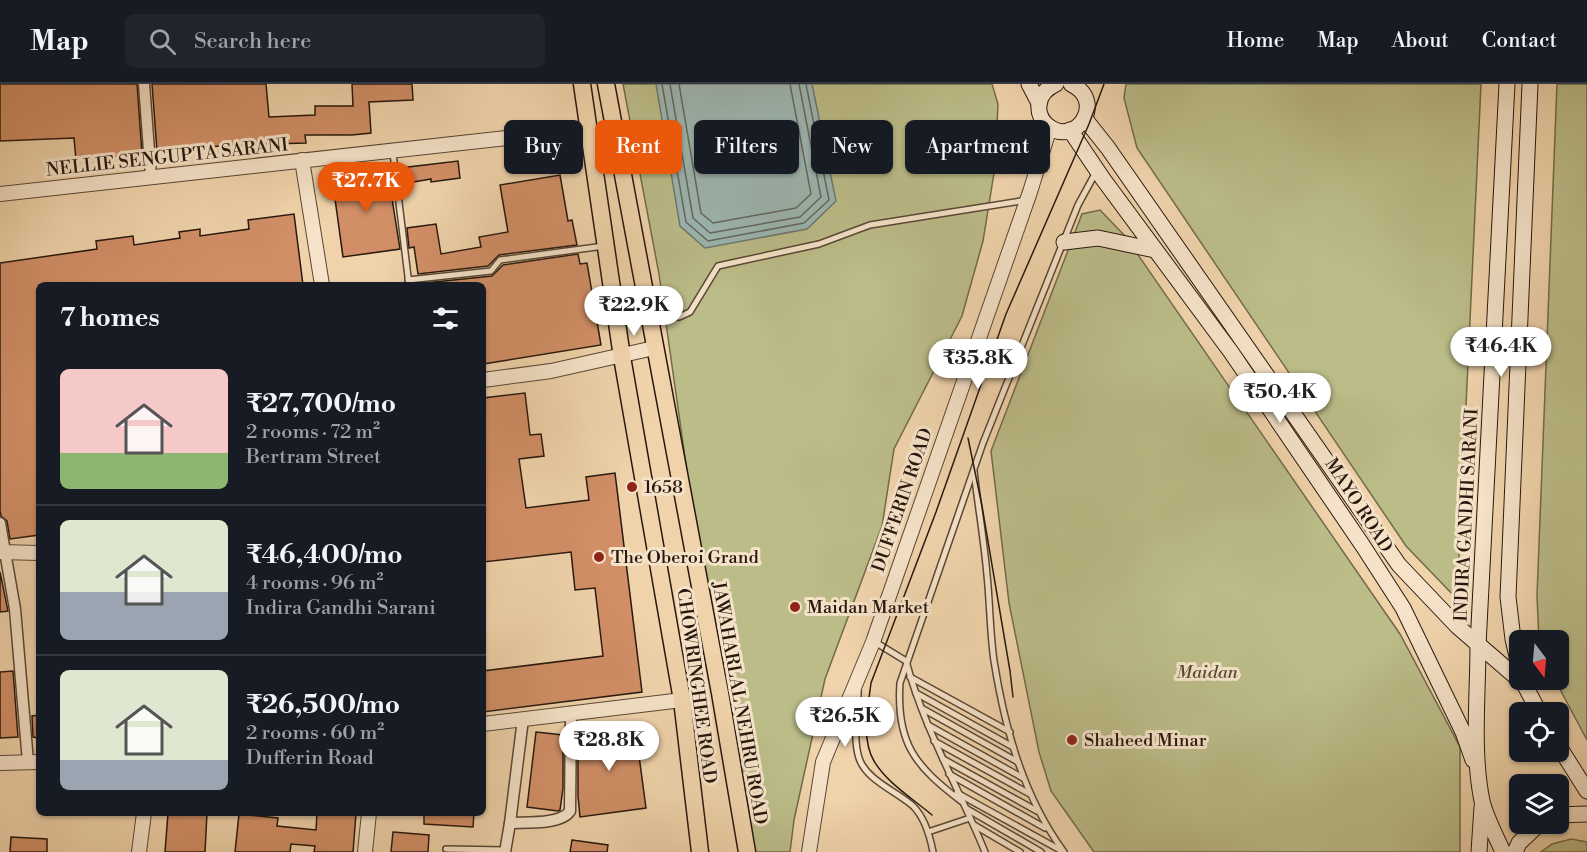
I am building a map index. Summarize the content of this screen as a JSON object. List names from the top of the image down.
{
  "streets": {
    "main road": [
      "MAYO ROAD",
      "INDIRA GANDHI SARANI",
      "CHOWRINGHEE ROAD",
      "JAWAHARLAL NEHRU ROAD"
    ],
    "street": ["NELLIE SENGUPTA SARANI", "DUFFERIN ROAD"]
  },
  "crossings": [
    ["NELLIE SENGUPTA SARANI", "CHOWRINGHEE ROAD"],
    ["MAYO ROAD", "INDIRA GANDHI SARANI"]
  ],
  "parks": ["Maidan"],
  "places": [
    "1658",
    "The Oberoi Grand",
    "Maidan Market",
    "Shaheed Minar"
  ],
  "north": "bottom",
  "page": {
    "header": "Map",
    "search": "Search here",
    "nav": [
      "Home",
      "Map",
      "About",
      "Contact"
    ],
    "chip": [
      "Buy",
      "Rent",
      "Filters",
      "New",
      "Apartment"
    ],
    "price": [
      "₹27.7K",
      "₹22.9K",
      "₹46.4K",
      "₹35.8K",
      "₹50.4K",
      "₹26.5K",
      "₹28.8K"
    ],
    "heading": "7 homes",
    "list": [
      {
        "name": "₹27,700/mo",
        "note": "2 rooms · 72 m² · Bertram Street"
      },
      {
        "name": "₹46,400/mo",
        "note": "4 rooms · 96 m² · Indira Gandhi Sarani"
      },
      {
        "name": "₹26,500/mo",
        "note": "2 rooms · 60 m² · Dufferin Road"
      }
    ]
  }
}
